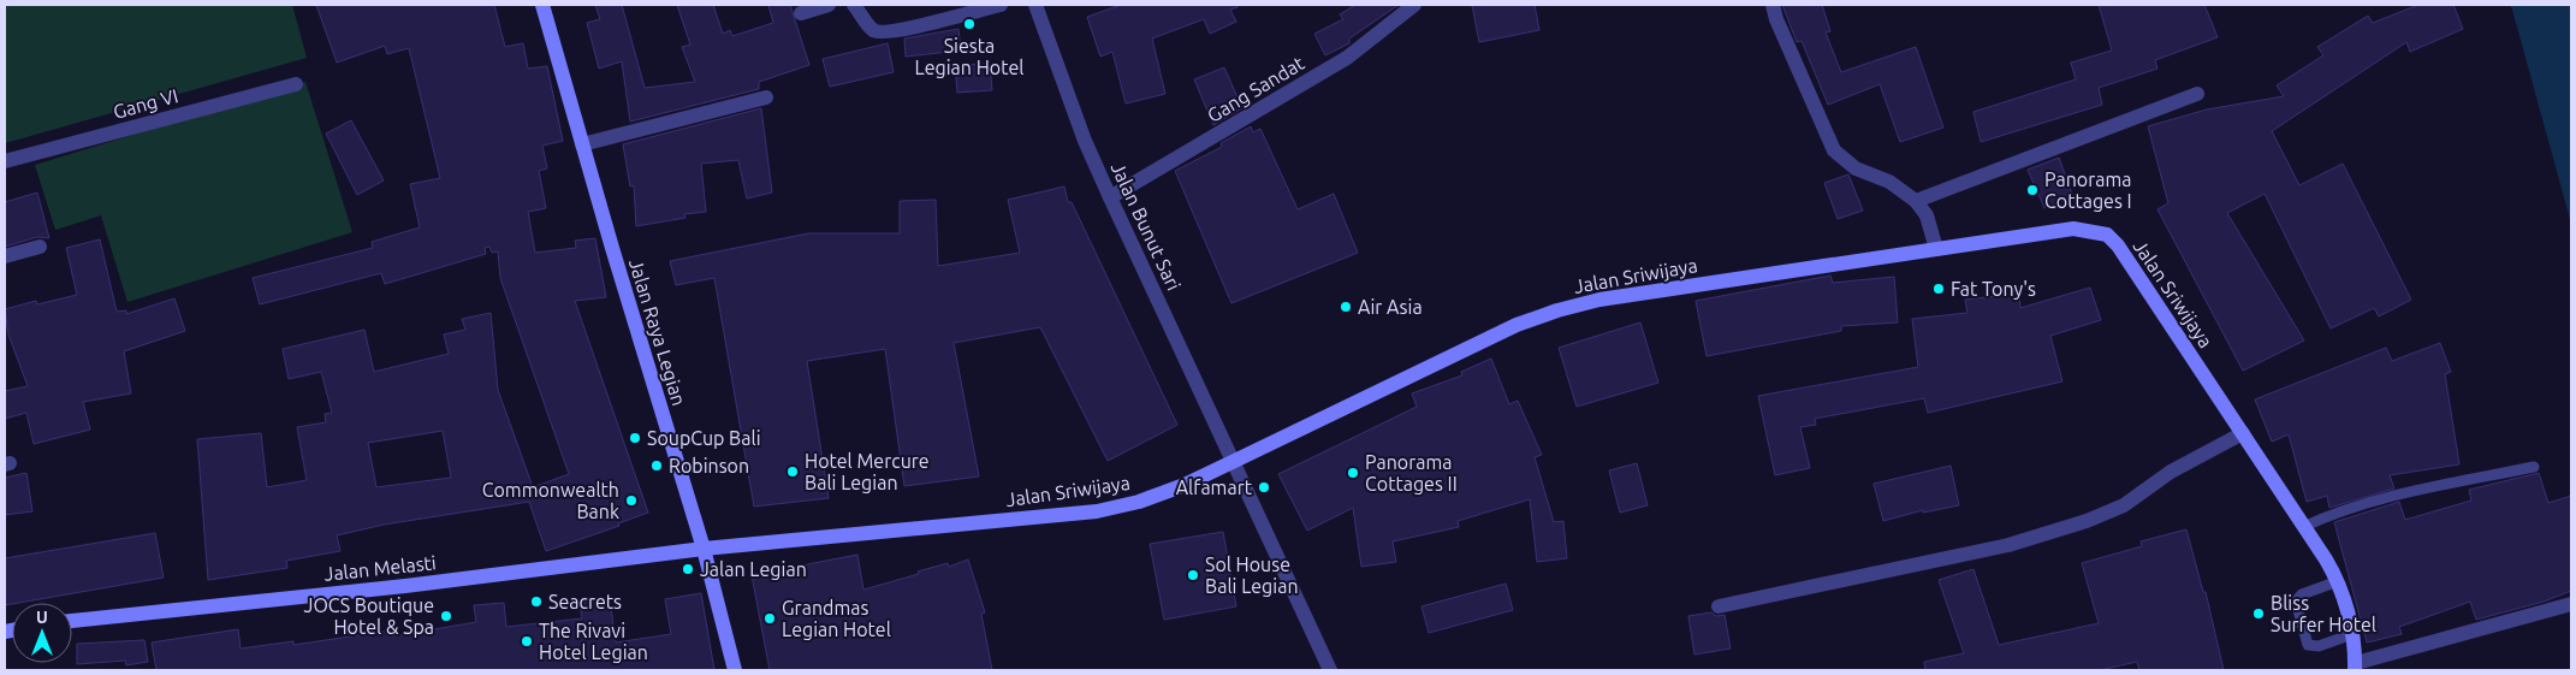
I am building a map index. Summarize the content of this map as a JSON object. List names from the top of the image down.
{
  "streets": {
    "street": [
      "Gang Sandat",
      "Gang VI",
      "Jalan Bunut Sari",
      "Jalan Sriwijaya",
      "Jalan Raya Legian",
      "Jalan Melasti"
    ]
  },
  "crossings": [
    ["Gang Sandat", "Jalan Bunut Sari"],
    ["Jalan Bunut Sari", "Jalan Sriwijaya"],
    ["Jalan Sriwijaya", "Jalan Raya Legian"],
    ["Jalan Sriwijaya", "Jalan Melasti"],
    ["Jalan Raya Legian", "Jalan Melasti"]
  ],
  "places": [
    "Siesta Legian Hotel",
    "Panorama Cottages I",
    "Fat Tony's",
    "Air Asia",
    "SoupCup Bali",
    "Robinson",
    "Hotel Mercure Bali Legian",
    "Panorama Cottages II",
    "Alfamart",
    "Commonwealth Bank",
    "Jalan Legian",
    "Sol House Bali Legian",
    "Seacrets",
    "Bliss Surfer Hotel",
    "JOCS Boutique Hotel & Spa",
    "Grandmas Legian Hotel",
    "The Rivavi Hotel Legian"
  ],
  "north": "top"
}
